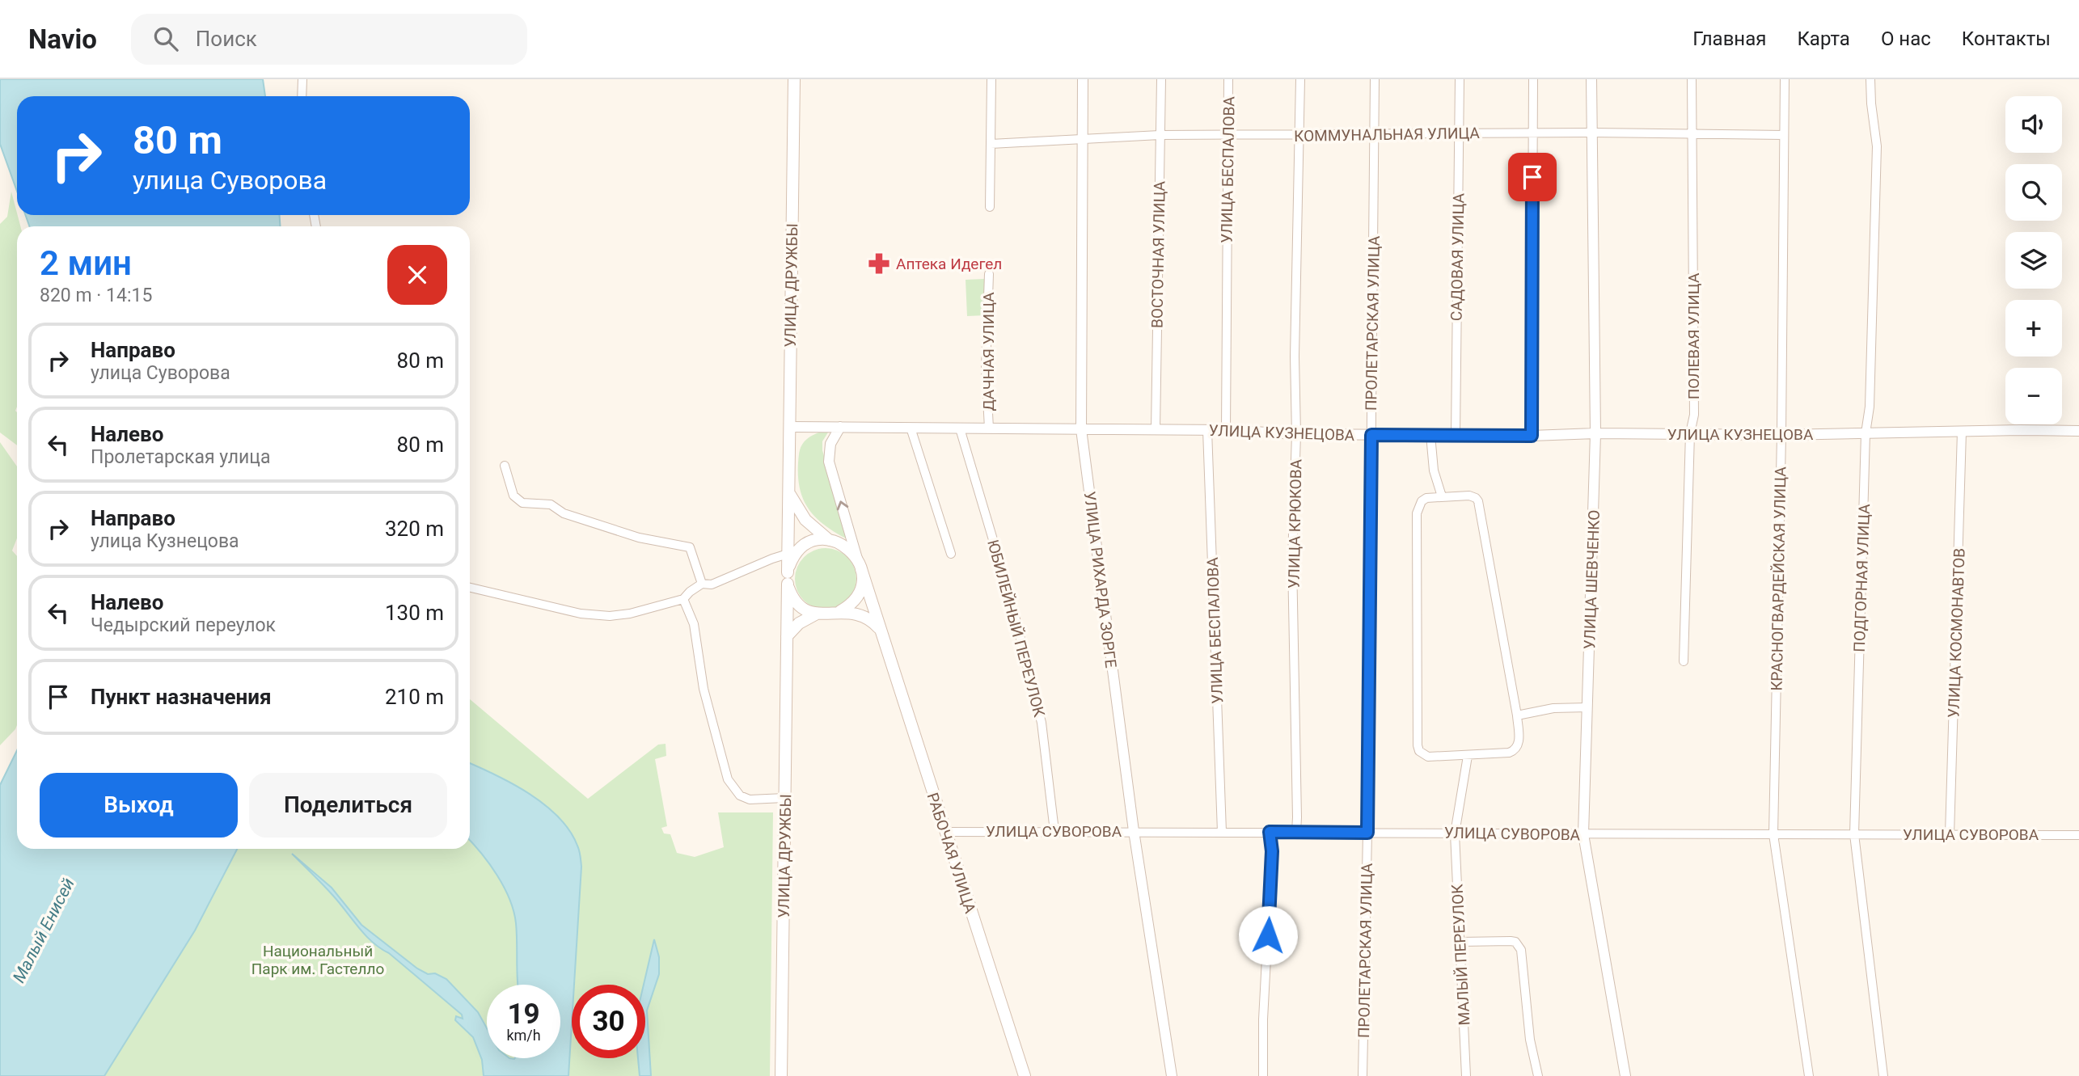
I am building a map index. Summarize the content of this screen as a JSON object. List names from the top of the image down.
{
  "streets": {
    "main road": ["УЛИЦА ДРУЖБЫ", "РАБОЧАЯ УЛИЦА"],
    "street": [
      "КОММУНАЛЬНАЯ УЛИЦА",
      "УЛИЦА БЕСПАЛОВА",
      "ВОСТОЧНАЯ УЛИЦА",
      "САДОВАЯ УЛИЦА",
      "ПРОЛЕТАРСКАЯ УЛИЦА",
      "ПОЛЕВАЯ УЛИЦА",
      "ДАЧНАЯ УЛИЦА",
      "УЛИЦА КУЗНЕЦОВА",
      "УЛИЦА КРЮКОВА",
      "ПОДГОРНАЯ УЛИЦА",
      "КРАСНОГВАРДЕЙСКАЯ УЛИЦА",
      "УЛИЦА РИХАРДА ЗОРГЕ",
      "УЛИЦА ШЕВЧЕНКО",
      "ЮБИЛЕЙНЫЙ ПЕРЕУЛОК",
      "УЛИЦА КОСМОНАВТОВ",
      "УЛИЦА СУВОРОВА",
      "МАЛЫЙ ПЕРЕУЛОК"
    ]
  },
  "crossings": [
    ["КОММУНАЛЬНАЯ УЛИЦА", "УЛИЦА БЕСПАЛОВА"],
    ["КОММУНАЛЬНАЯ УЛИЦА", "ВОСТОЧНАЯ УЛИЦА"],
    ["КОММУНАЛЬНАЯ УЛИЦА", "САДОВАЯ УЛИЦА"],
    ["КОММУНАЛЬНАЯ УЛИЦА", "ПРОЛЕТАРСКАЯ УЛИЦА"],
    ["КОММУНАЛЬНАЯ УЛИЦА", "ПОЛЕВАЯ УЛИЦА"],
    ["КОММУНАЛЬНАЯ УЛИЦА", "УЛИЦА КРЮКОВА"],
    ["КОММУНАЛЬНАЯ УЛИЦА", "КРАСНОГВАРДЕЙСКАЯ УЛИЦА"],
    ["КОММУНАЛЬНАЯ УЛИЦА", "УЛИЦА РИХАРДА ЗОРГЕ"],
    ["КОММУНАЛЬНАЯ УЛИЦА", "УЛИЦА ШЕВЧЕНКО"],
    ["УЛИЦА БЕСПАЛОВА", "УЛИЦА КУЗНЕЦОВА"],
    ["УЛИЦА БЕСПАЛОВА", "УЛИЦА СУВОРОВА"],
    ["ВОСТОЧНАЯ УЛИЦА", "УЛИЦА КУЗНЕЦОВА"],
    ["САДОВАЯ УЛИЦА", "УЛИЦА КУЗНЕЦОВА"],
    ["УЛИЦА ДРУЖБЫ", "УЛИЦА КУЗНЕЦОВА"],
    ["УЛИЦА ДРУЖБЫ", "РАБОЧАЯ УЛИЦА"],
    ["ПРОЛЕТАРСКАЯ УЛИЦА", "УЛИЦА КУЗНЕЦОВА"],
    ["ПРОЛЕТАРСКАЯ УЛИЦА", "УЛИЦА СУВОРОВА"],
    ["ПОЛЕВАЯ УЛИЦА", "УЛИЦА КУЗНЕЦОВА"],
    ["ДАЧНАЯ УЛИЦА", "УЛИЦА КУЗНЕЦОВА"],
    ["УЛИЦА КУЗНЕЦОВА", "УЛИЦА КРЮКОВА"],
    ["УЛИЦА КУЗНЕЦОВА", "ПОДГОРНАЯ УЛИЦА"],
    ["УЛИЦА КУЗНЕЦОВА", "КРАСНОГВАРДЕЙСКАЯ УЛИЦА"],
    ["УЛИЦА КУЗНЕЦОВА", "УЛИЦА РИХАРДА ЗОРГЕ"],
    ["УЛИЦА КУЗНЕЦОВА", "УЛИЦА ШЕВЧЕНКО"],
    ["УЛИЦА КУЗНЕЦОВА", "ЮБИЛЕЙНЫЙ ПЕРЕУЛОК"],
    ["УЛИЦА КУЗНЕЦОВА", "УЛИЦА КОСМОНАВТОВ"],
    ["УЛИЦА КРЮКОВА", "УЛИЦА СУВОРОВА"],
    ["ПОДГОРНАЯ УЛИЦА", "УЛИЦА СУВОРОВА"],
    ["КРАСНОГВАРДЕЙСКАЯ УЛИЦА", "УЛИЦА СУВОРОВА"],
    ["УЛИЦА РИХАРДА ЗОРГЕ", "УЛИЦА СУВОРОВА"],
    ["УЛИЦА ШЕВЧЕНКО", "УЛИЦА СУВОРОВА"],
    ["ЮБИЛЕЙНЫЙ ПЕРЕУЛОК", "УЛИЦА СУВОРОВА"],
    ["УЛИЦА КОСМОНАВТОВ", "УЛИЦА СУВОРОВА"],
    ["УЛИЦА СУВОРОВА", "РАБОЧАЯ УЛИЦА"],
    ["УЛИЦА СУВОРОВА", "МАЛЫЙ ПЕРЕУЛОК"]
  ],
  "water": ["Малый Енисей"],
  "parks": ["Национальный Парк им. Гастелло"],
  "places": {
    "pharmacy": ["Аптека Идегел"]
  },
  "page": {
    "header": "Navio",
    "search": "Поиск",
    "nav": [
      "Главная",
      "Карта",
      "О нас",
      "Контакты"
    ],
    "map_buttons": ["+", "−"],
    "turn": ["80 m", "улица Суворова"],
    "heading": ["2 мин", "820 m · 14:15"],
    "list": [
      {
        "name": "Направо",
        "note": "улица Суворова",
        "value": "80 m"
      },
      {
        "name": "Налево",
        "note": "Пролетарская улица",
        "value": "80 m"
      },
      {
        "name": "Направо",
        "note": "улица Кузнецова",
        "value": "320 m"
      },
      {
        "name": "Налево",
        "note": "Чедырский переулок",
        "value": "130 m"
      },
      {
        "name": "Пункт назначения",
        "value": "210 m"
      }
    ],
    "buttons": ["Выход", "Поделиться"],
    "speed": "19 km/h",
    "limit": "30"
  }
}
